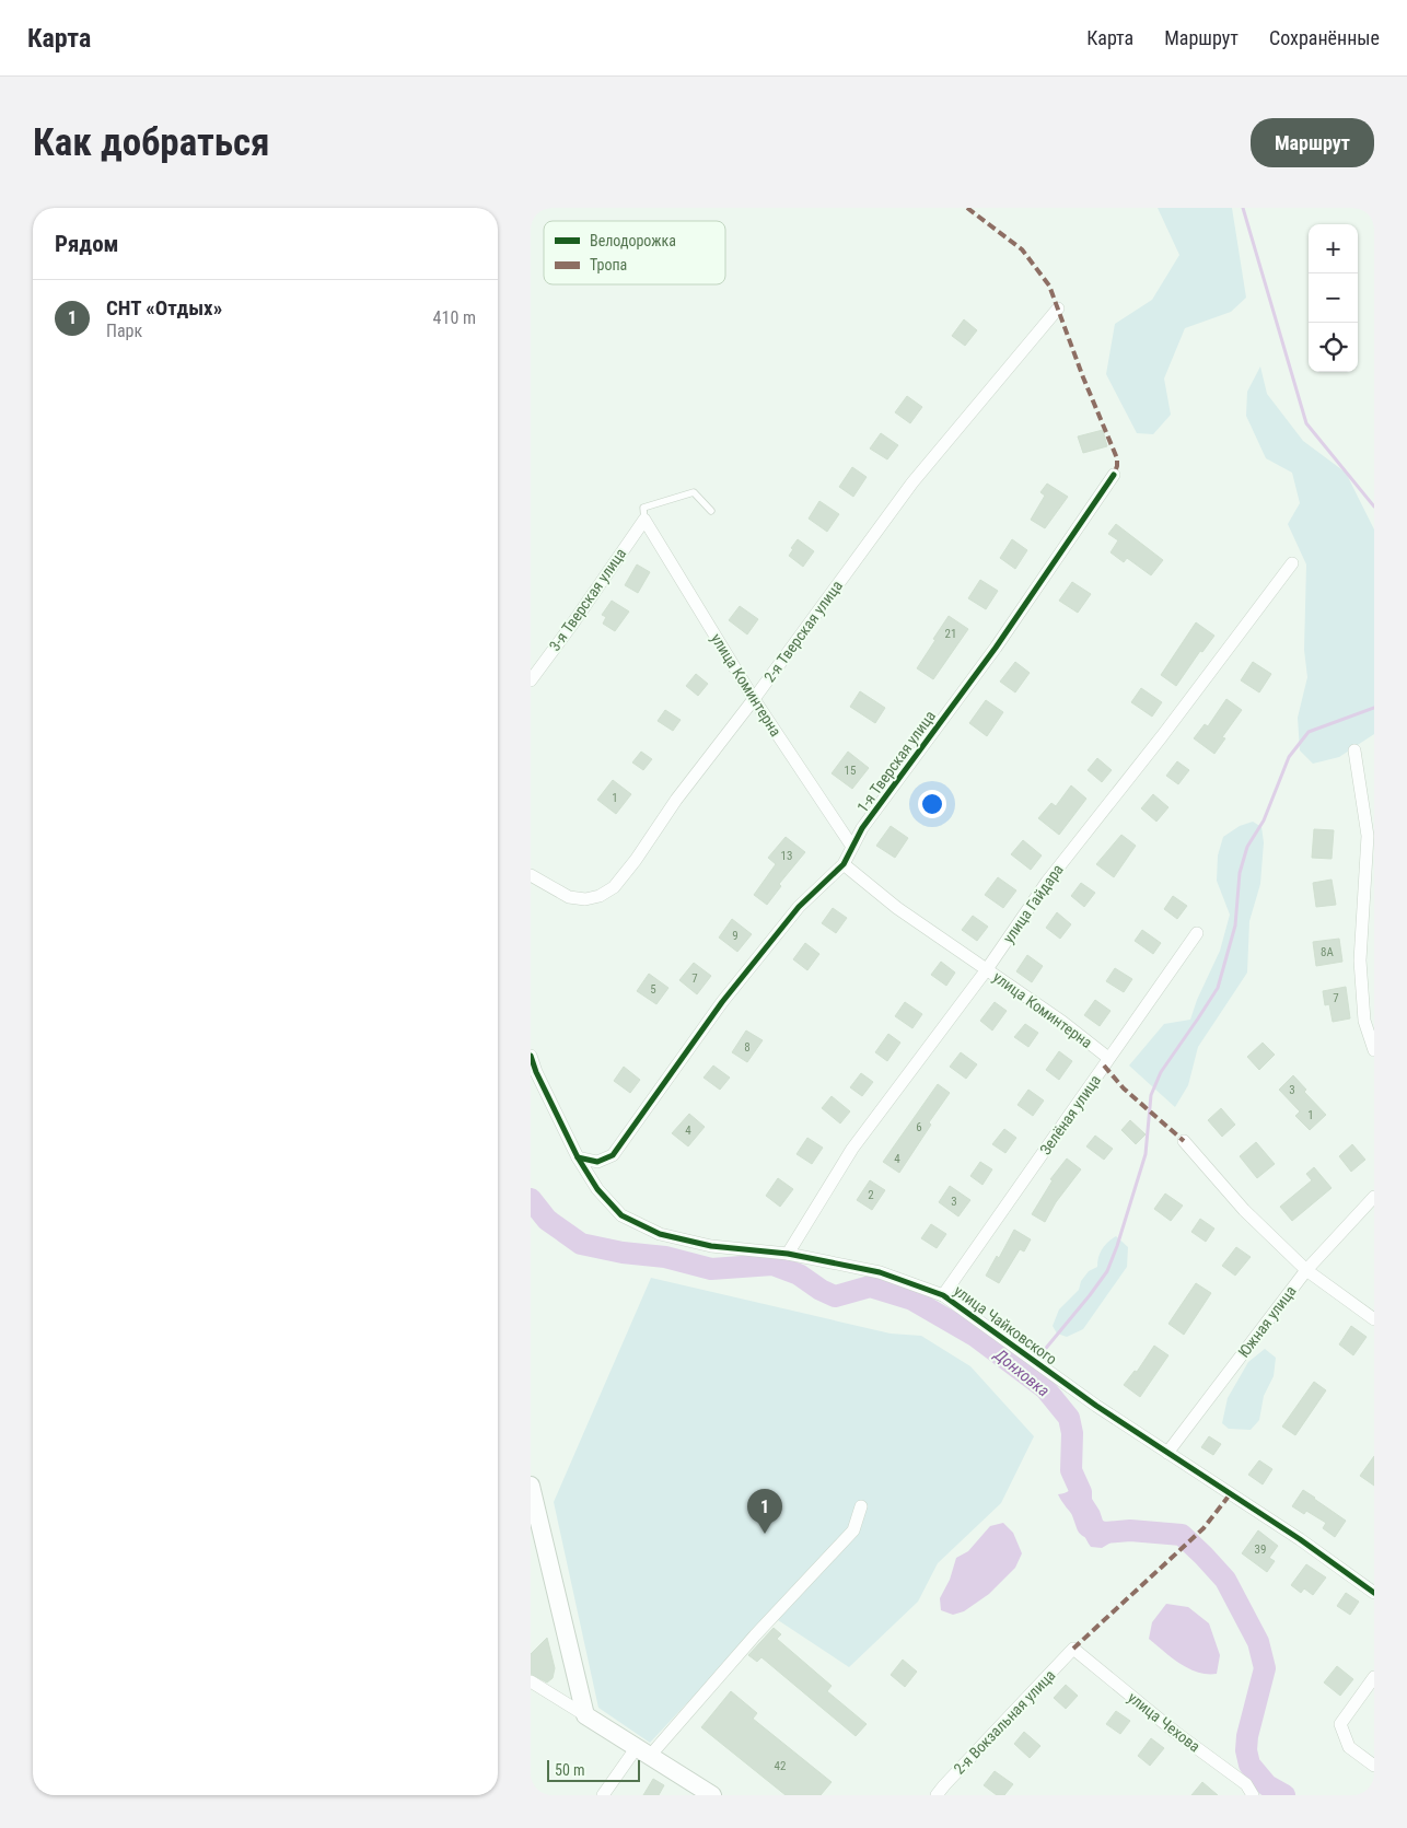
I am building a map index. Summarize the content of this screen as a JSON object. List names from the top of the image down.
{
  "streets": {
    "street": [
      "3-я Тверская улица",
      "2-я Тверская улица",
      "улица Коминтерна",
      "1-я Тверская улица",
      "улица Гайдара",
      "Зелёная улица",
      "Южная улица",
      "улица Чайковского",
      "2-я Вокзальная улица",
      "улица Чехова"
    ]
  },
  "crossings": [
    ["3-я Тверская улица", "улица Коминтерна"],
    ["2-я Тверская улица", "улица Коминтерна"],
    ["улица Коминтерна", "1-я Тверская улица"],
    ["улица Коминтерна", "улица Гайдара"],
    ["улица Коминтерна", "Зелёная улица"],
    ["1-я Тверская улица", "улица Чайковского"],
    ["улица Гайдара", "улица Чайковского"],
    ["Зелёная улица", "улица Чайковского"],
    ["Южная улица", "улица Чайковского"],
    ["2-я Вокзальная улица", "улица Чехова"]
  ],
  "water": ["Донховка"],
  "house_numbers": [
    "21",
    "15",
    "1",
    "13",
    "9",
    "8А",
    "7",
    "5",
    "7",
    "8",
    "3",
    "1",
    "6",
    "4",
    "4",
    "2",
    "3",
    "39",
    "42"
  ],
  "legend": ["Велодорожка", "Тропа"],
  "scale_bar": "50 m",
  "page": {
    "header": "Карта",
    "nav": ["Карта", "Маршрут", "Сохранённые"],
    "buttons": "Маршрут",
    "title": "Как добраться",
    "heading": "Рядом",
    "map_buttons": ["+", "−"],
    "list": [
      {
        "mark": "1",
        "name": "СНТ «Отдых»",
        "note": "Парк",
        "value": "410 m"
      }
    ],
    "pins": "1",
    "scale": "50 m"
  }
}
